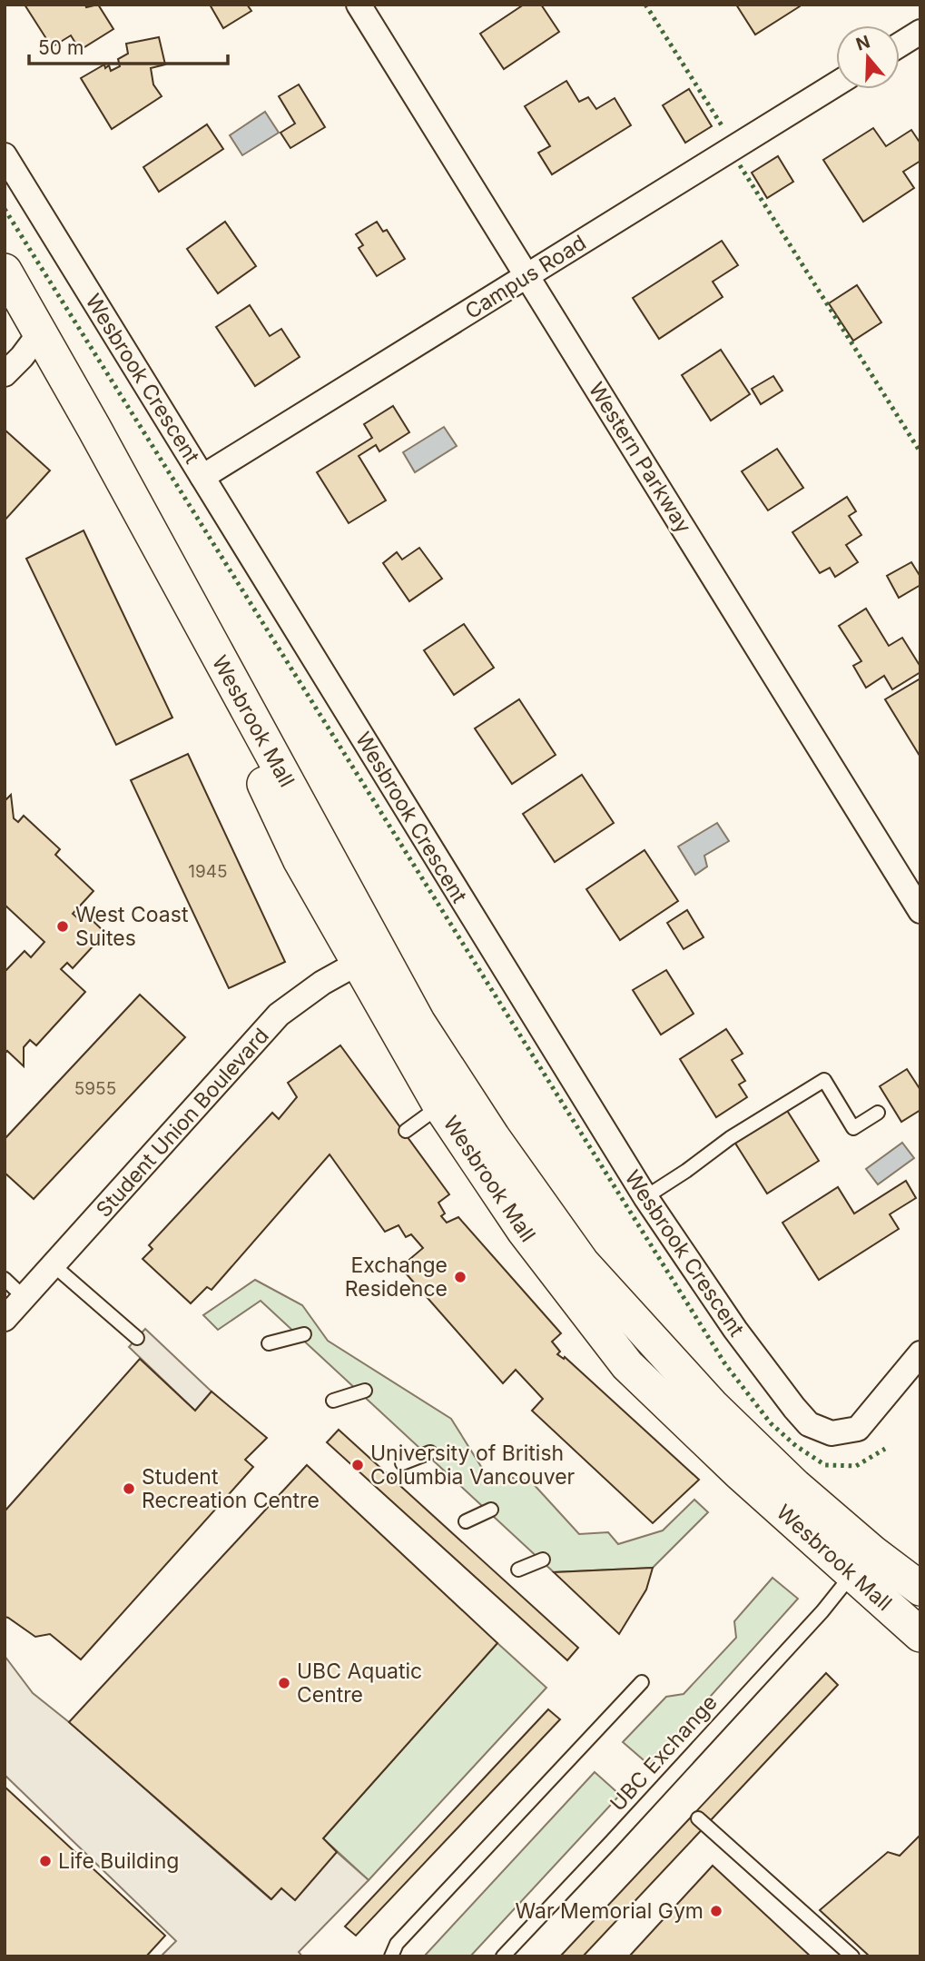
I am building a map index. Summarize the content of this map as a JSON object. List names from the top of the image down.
{
  "streets": {
    "main road": ["Wesbrook Mall"],
    "street": [
      "Campus Road",
      "Wesbrook Crescent",
      "Western Parkway",
      "Student Union Boulevard"
    ],
    "lane": ["UBC Exchange"]
  },
  "crossings": [
    ["Campus Road", "Wesbrook Crescent"],
    ["Campus Road", "Western Parkway"],
    ["Wesbrook Mall", "Student Union Boulevard"],
    ["Wesbrook Mall", "UBC Exchange"]
  ],
  "places": [
    "West Coast Suites",
    "Exchange Residence",
    "University of British Columbia Vancouver",
    "Student Recreation Centre",
    "UBC Aquatic Centre",
    "Life Building",
    "War Memorial Gym"
  ],
  "house_numbers": ["1945", "5955"],
  "scale_bar": "50 m",
  "north": "top"
}
